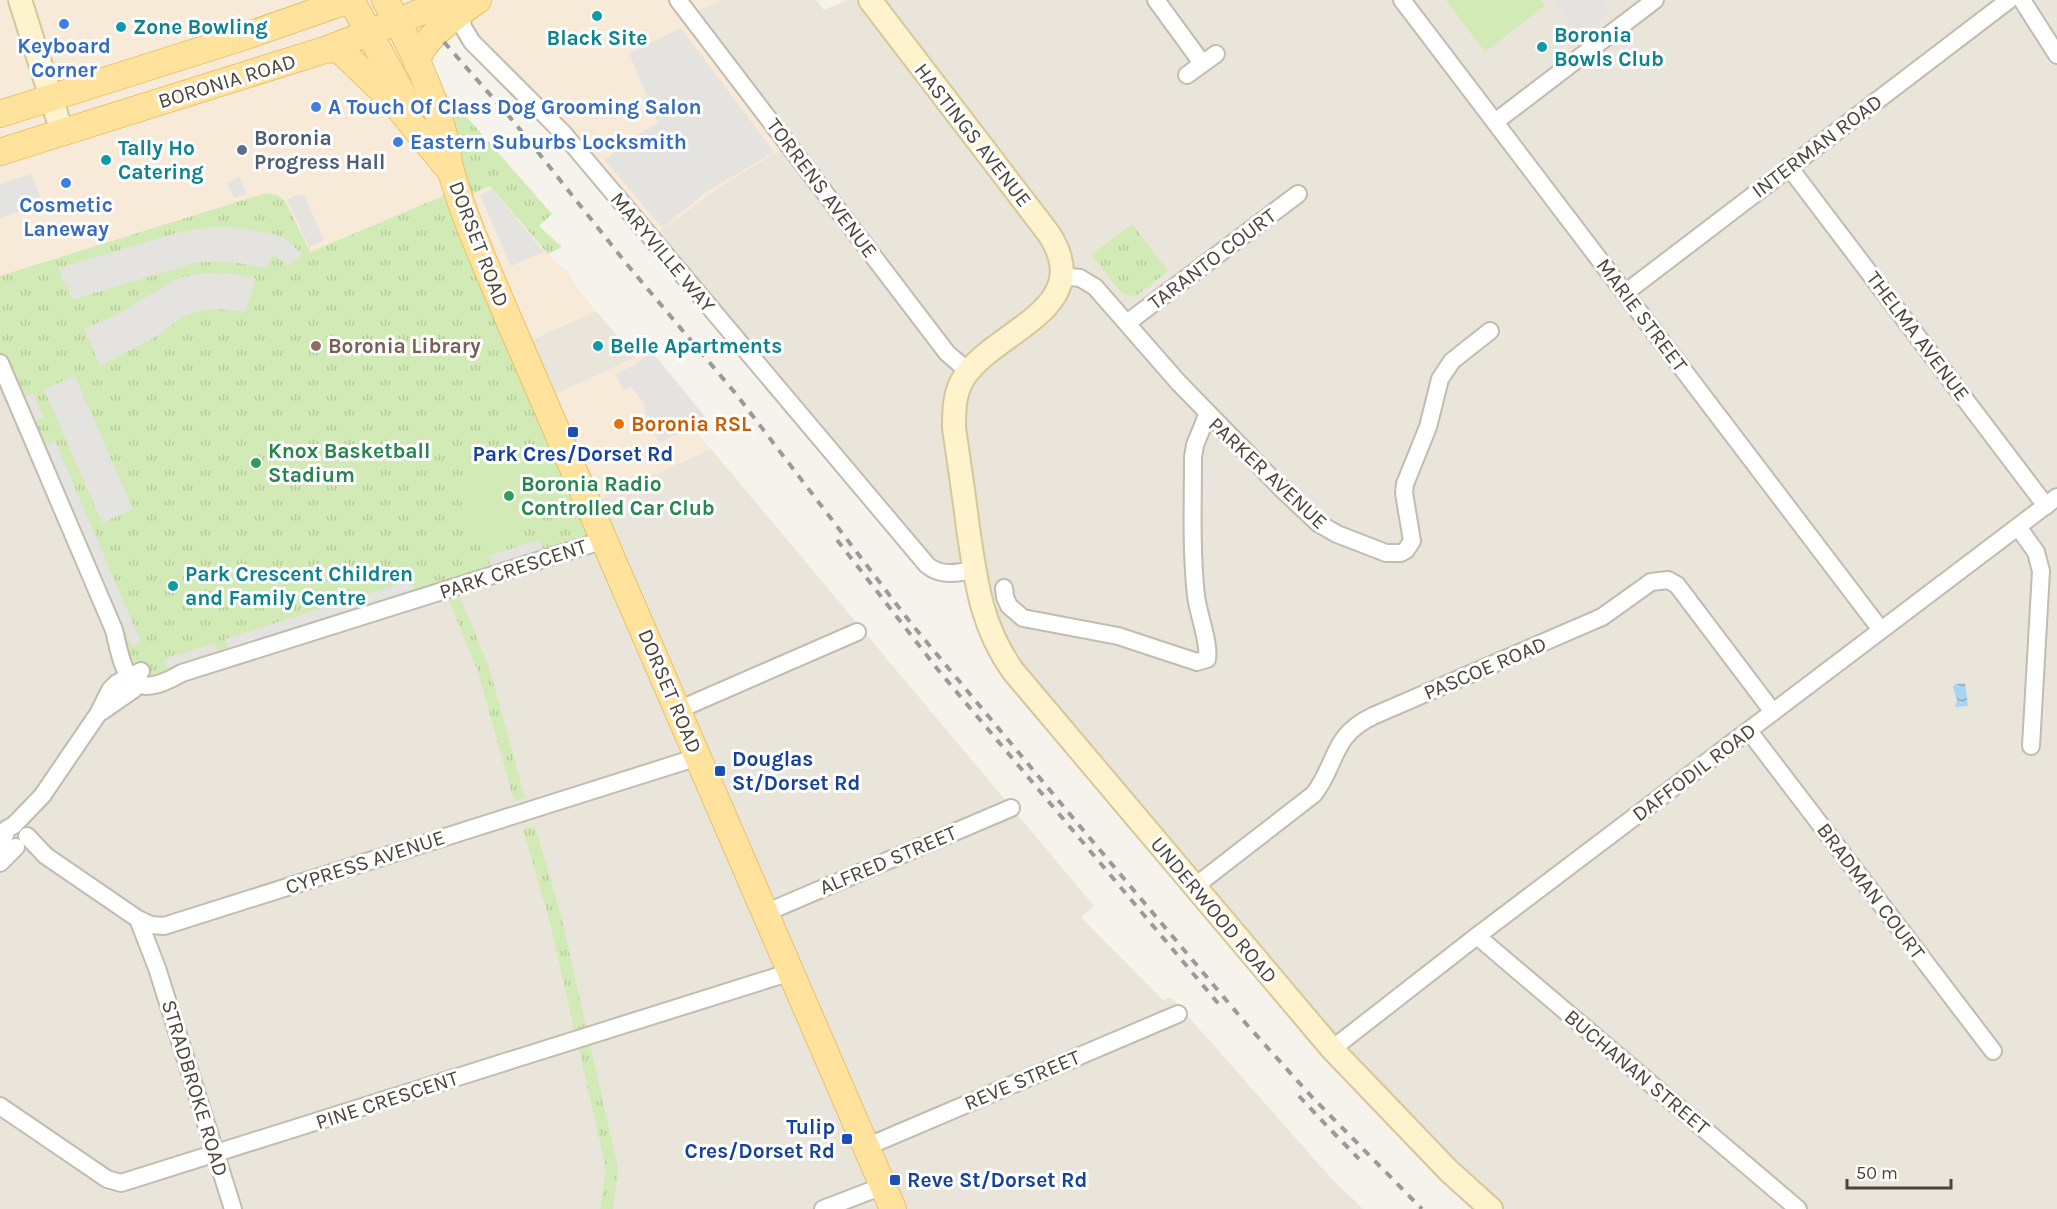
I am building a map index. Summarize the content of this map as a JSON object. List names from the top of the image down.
{
  "streets": {
    "main road": [
      "BORONIA ROAD",
      "HASTINGS AVENUE",
      "DORSET ROAD",
      "UNDERWOOD ROAD"
    ],
    "street": [
      "INTERMAN ROAD",
      "TORRENS AVENUE",
      "MARYVILLE WAY",
      "TARANTO COURT",
      "MARIE STREET",
      "THELMA AVENUE",
      "PARKER AVENUE",
      "PARK CRESCENT",
      "PASCOE ROAD",
      "DAFFODIL ROAD",
      "ALFRED STREET",
      "CYPRESS AVENUE",
      "BRADMAN COURT",
      "BUCHANAN STREET",
      "REVE STREET",
      "STRADBROKE ROAD",
      "PINE CRESCENT"
    ]
  },
  "crossings": [
    ["BORONIA ROAD", "DORSET ROAD"],
    ["BORONIA ROAD", "MARYVILLE WAY"],
    ["INTERMAN ROAD", "MARIE STREET"],
    ["INTERMAN ROAD", "THELMA AVENUE"],
    ["DORSET ROAD", "PARK CRESCENT"],
    ["DORSET ROAD", "ALFRED STREET"],
    ["DORSET ROAD", "CYPRESS AVENUE"],
    ["DORSET ROAD", "REVE STREET"],
    ["DORSET ROAD", "PINE CRESCENT"],
    ["MARYVILLE WAY", "UNDERWOOD ROAD"],
    ["MARIE STREET", "DAFFODIL ROAD"],
    ["THELMA AVENUE", "DAFFODIL ROAD"],
    ["PASCOE ROAD", "DAFFODIL ROAD"],
    ["PASCOE ROAD", "UNDERWOOD ROAD"],
    ["DAFFODIL ROAD", "BRADMAN COURT"],
    ["DAFFODIL ROAD", "UNDERWOOD ROAD"],
    ["DAFFODIL ROAD", "BUCHANAN STREET"],
    ["CYPRESS AVENUE", "STRADBROKE ROAD"],
    ["STRADBROKE ROAD", "PINE CRESCENT"]
  ],
  "places": {
    "other": [
      "Black Site",
      "Keyboard Corner",
      "Zone Bowling",
      "Boronia Bowls Club",
      "A Touch Of Class Dog Grooming Salon",
      "Eastern Suburbs Locksmith",
      "Boronia Progress Hall",
      "Tally Ho Catering",
      "Cosmetic Laneway",
      "Boronia Library",
      "Belle Apartments",
      "Boronia RSL",
      "Knox Basketball Stadium",
      "Boronia Radio Controlled Car Club",
      "Park Crescent Children and Family Centre"
    ],
    "transit": [
      "Park Cres/Dorset Rd",
      "Douglas St/Dorset Rd",
      "Tulip Cres/Dorset Rd",
      "Reve St/Dorset Rd"
    ]
  },
  "scale_bar": "50 m"
}
